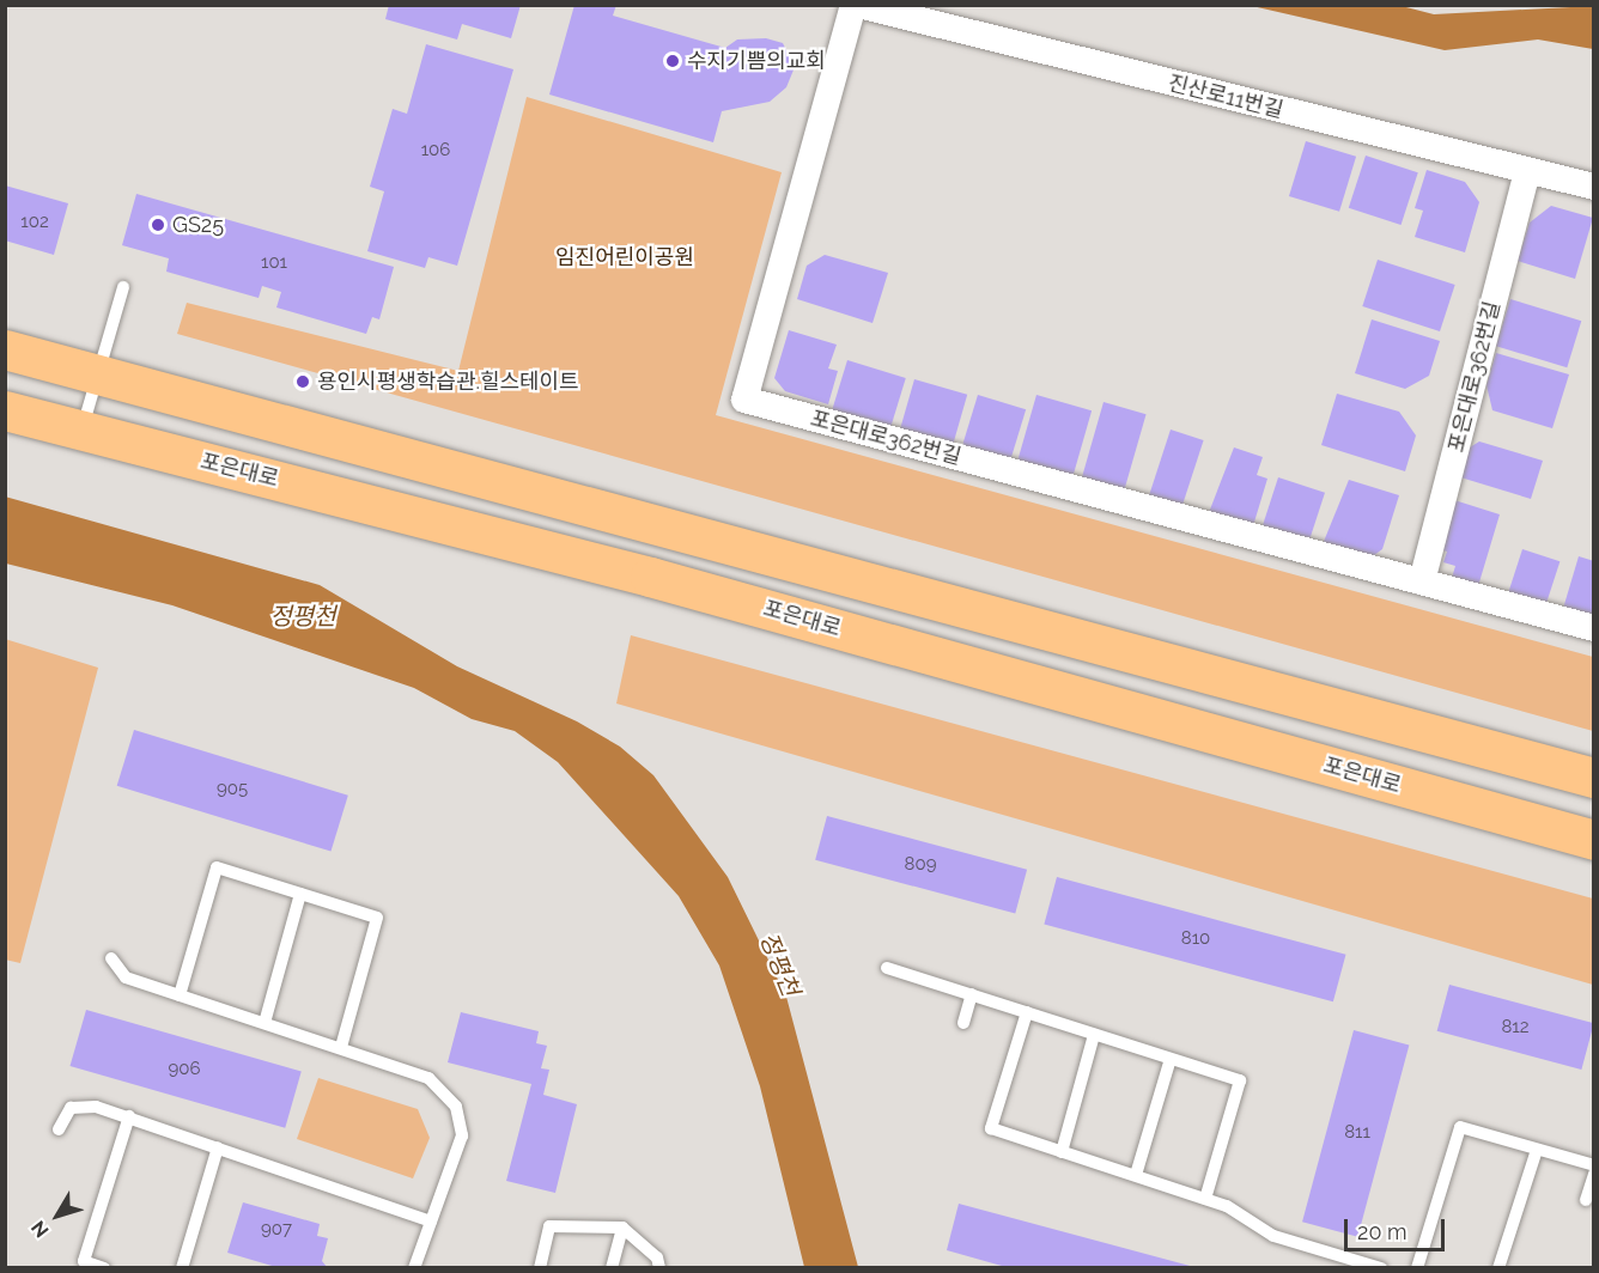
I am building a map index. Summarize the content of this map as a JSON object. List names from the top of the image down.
{
  "streets": {
    "main road": ["포은대로"],
    "street": ["진산로11번길", "포은대로362번길"]
  },
  "crossings": [
    ["진산로11번길", "포은대로362번길"]
  ],
  "water": ["정평천"],
  "parks": ["임진어린이공원"],
  "places": ["수지기쁨의교회", "GS25", "용인시평생학습관.힐스테이트"],
  "house_numbers": [
    "106",
    "102",
    "101",
    "905",
    "809",
    "810",
    "812",
    "906",
    "811",
    "907"
  ],
  "scale_bar": "20 m",
  "north": "bottom left"
}
